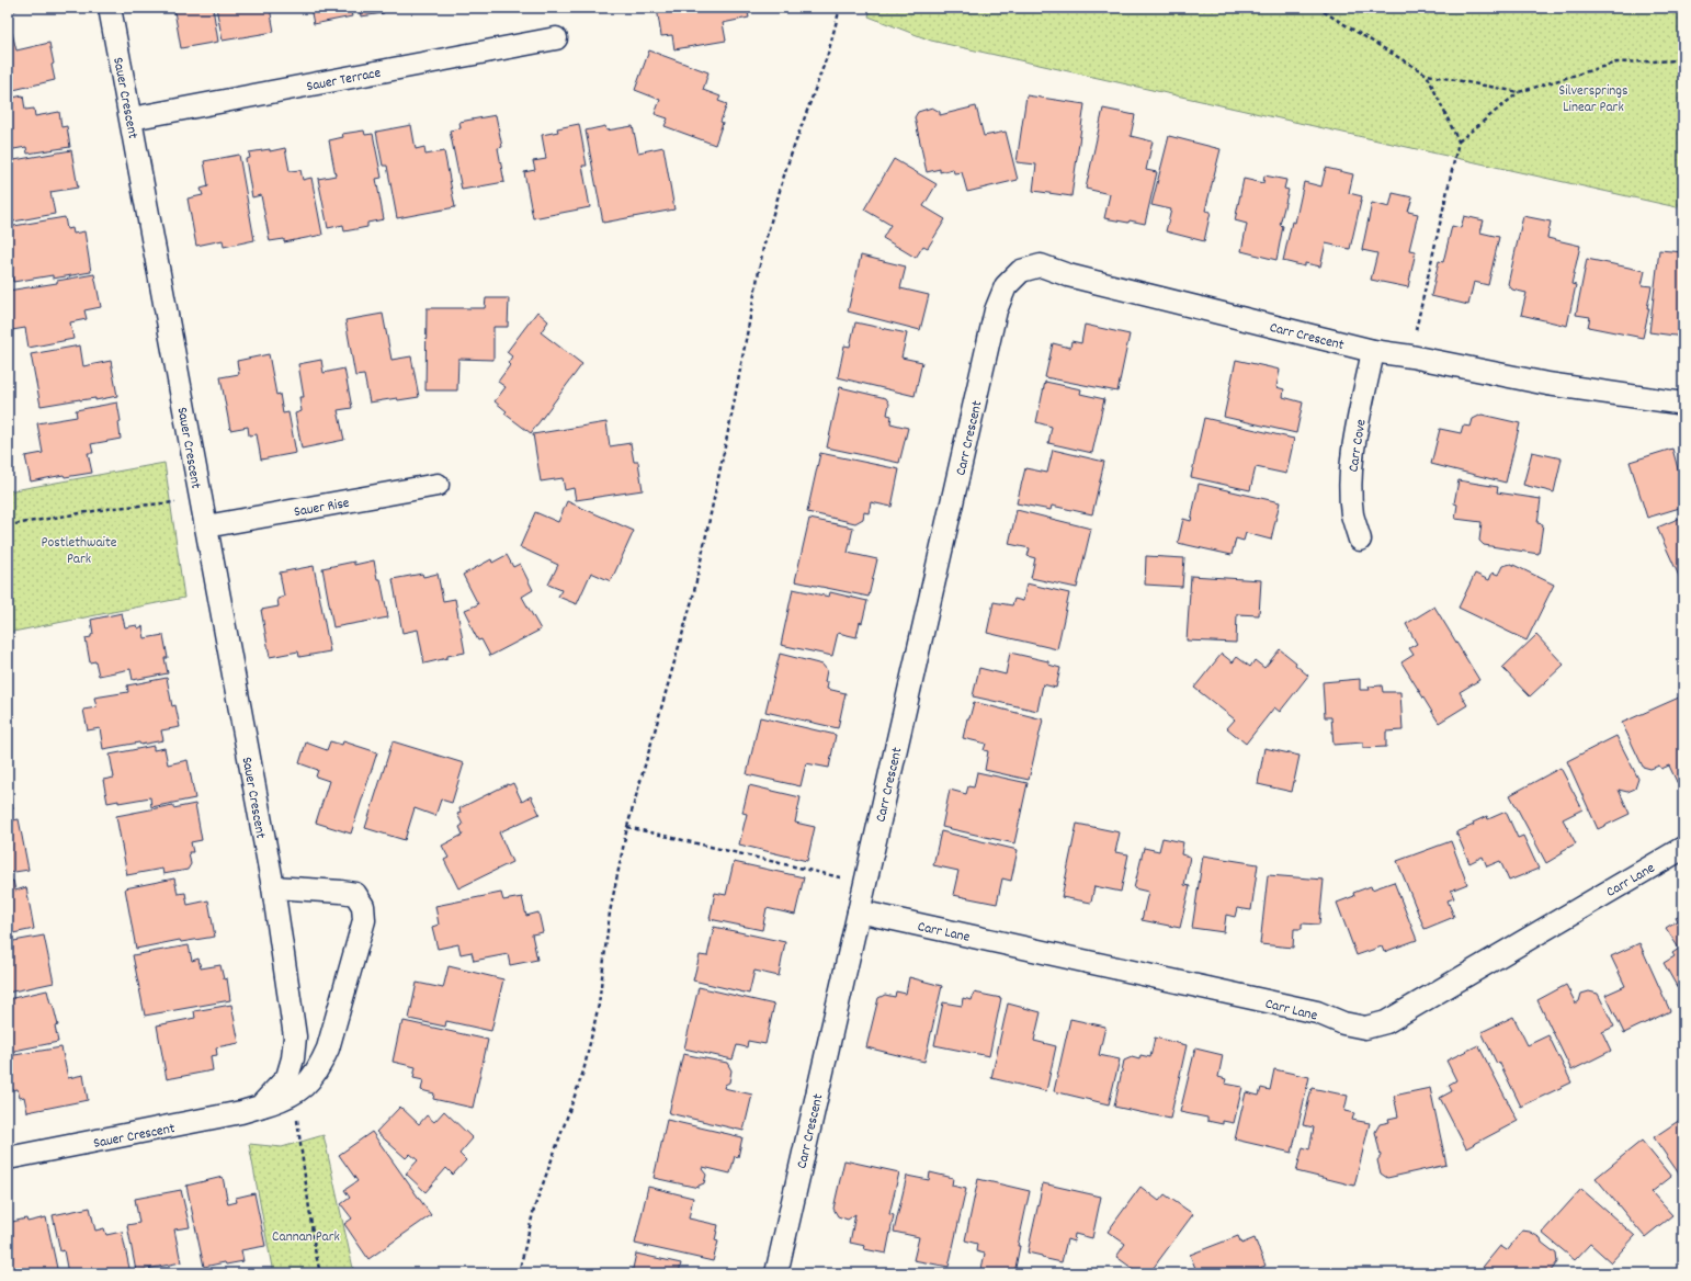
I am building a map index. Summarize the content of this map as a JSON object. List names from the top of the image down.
{
  "streets": {
    "street": [
      "Sauer Terrace",
      "Sauer Crescent",
      "Carr Crescent",
      "Carr Cove",
      "Sauer Rise",
      "Carr Lane"
    ]
  },
  "crossings": [
    ["Sauer Terrace", "Sauer Crescent"],
    ["Sauer Crescent", "Sauer Rise"],
    ["Carr Crescent", "Carr Cove"],
    ["Carr Crescent", "Carr Lane"]
  ],
  "parks": ["Silversprings Linear Park", "Postlethwaite Park", "Cannan Park"]
}
